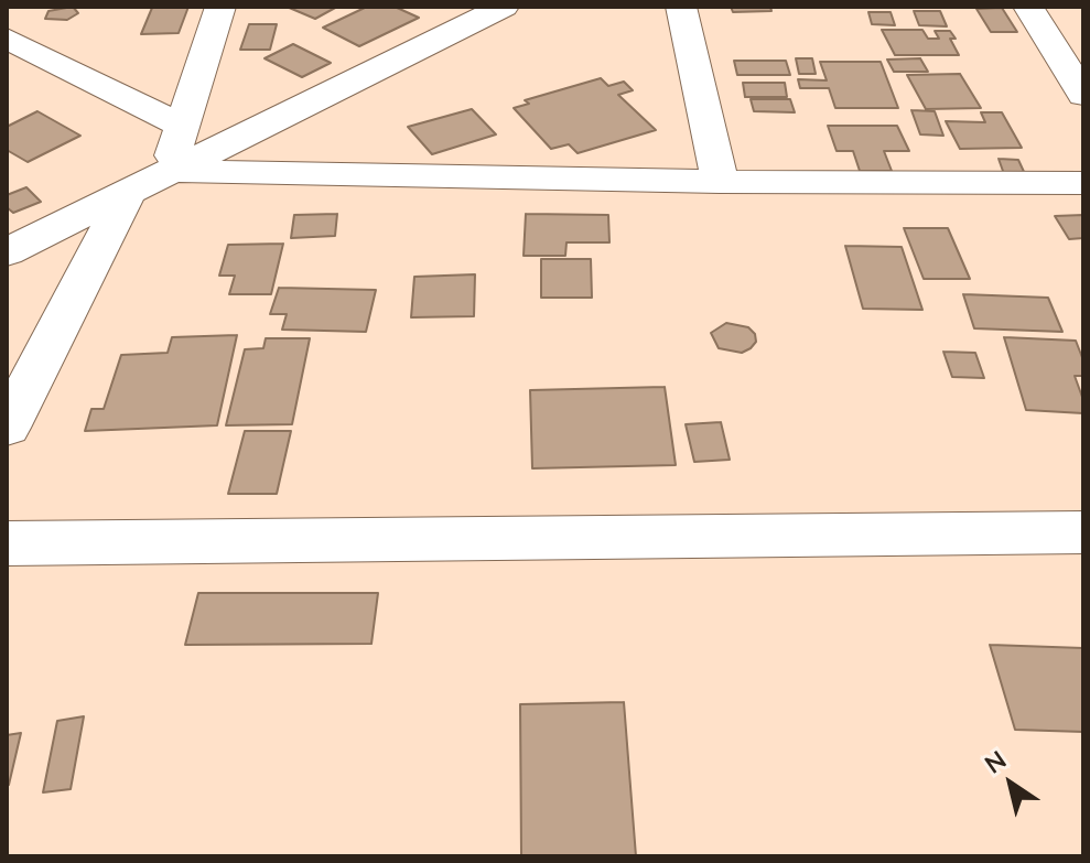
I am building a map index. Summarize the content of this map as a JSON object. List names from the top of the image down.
{
  "north": "top left"
}
